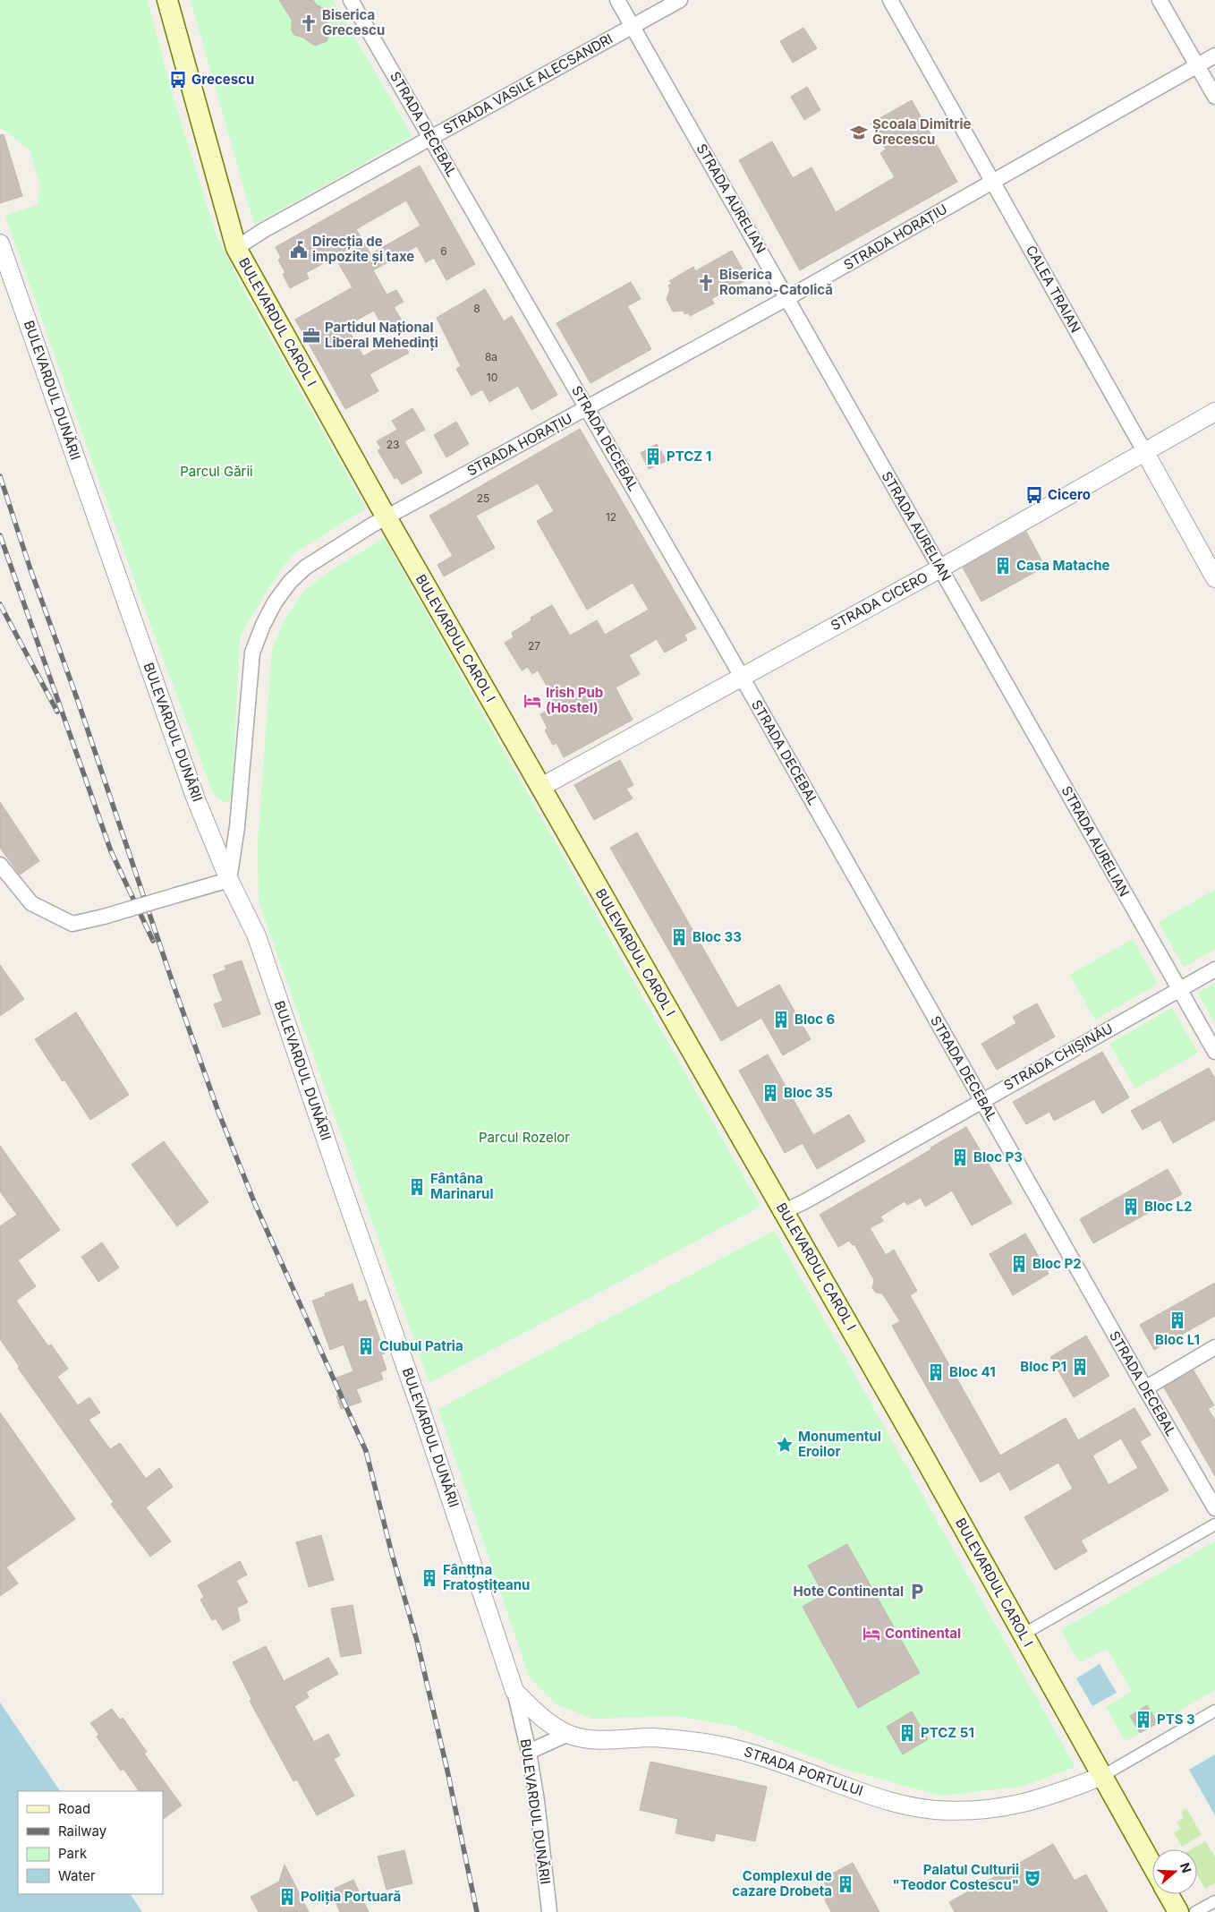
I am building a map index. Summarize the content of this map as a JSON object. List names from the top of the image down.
{
  "streets": {
    "main road": ["BULEVARDUL CAROL I"],
    "street": [
      "STRADA VASILE ALECSANDRI",
      "STRADA DECEBAL",
      "STRADA AURELIAN",
      "STRADA HORAȚIU",
      "CALEA TRAIAN",
      "BULEVARDUL DUNĂRII",
      "STRADA CICERO",
      "STRADA CHIȘINĂU",
      "STRADA PORTULUI"
    ]
  },
  "crossings": [
    ["STRADA VASILE ALECSANDRI", "STRADA DECEBAL"],
    ["STRADA VASILE ALECSANDRI", "STRADA AURELIAN"],
    ["STRADA VASILE ALECSANDRI", "BULEVARDUL CAROL I"],
    ["STRADA DECEBAL", "STRADA HORAȚIU"],
    ["STRADA DECEBAL", "STRADA CICERO"],
    ["STRADA DECEBAL", "STRADA CHIȘINĂU"],
    ["STRADA AURELIAN", "STRADA HORAȚIU"],
    ["STRADA AURELIAN", "STRADA CICERO"],
    ["STRADA AURELIAN", "STRADA CHIȘINĂU"],
    ["STRADA HORAȚIU", "CALEA TRAIAN"],
    ["STRADA HORAȚIU", "BULEVARDUL CAROL I"],
    ["STRADA HORAȚIU", "BULEVARDUL DUNĂRII"],
    ["CALEA TRAIAN", "STRADA CICERO"],
    ["BULEVARDUL CAROL I", "STRADA CICERO"],
    ["BULEVARDUL CAROL I", "STRADA CHIȘINĂU"],
    ["BULEVARDUL CAROL I", "STRADA PORTULUI"],
    ["BULEVARDUL DUNĂRII", "STRADA PORTULUI"]
  ],
  "parks": ["Parcul Gării", "Parcul Rozelor"],
  "places": {
    "church": ["Biserica Grecescu", "Biserica Romano-Catolică"],
    "bus stop": ["Grecescu", "Cicero"],
    "school or university": ["Școala Dimitrie Grecescu"],
    "public building": ["Direcția de impozite și taxe"],
    "office": ["Partidul Național Liberal Mehedinți"],
    "building": [
      "PTCZ 1",
      "Casa Matache",
      "Bloc 33",
      "Bloc 6",
      "Bloc 35",
      "Bloc P3",
      "Fântâna Marinarul",
      "Bloc L2",
      "Bloc P2",
      "Bloc L1",
      "Clubul Patria",
      "Bloc P1",
      "Bloc 41",
      "Fântțna Fratoștițeanu",
      "PTS 3",
      "PTCZ 51",
      "Complexul de cazare Drobeta",
      "Poliția Portuară"
    ],
    "hotel": ["Irish Pub (Hostel)", "Continental"],
    "place": ["Monumentul Eroilor"],
    "parking": ["Hote Continental"],
    "theatre": ["Palatul Culturii \"Teodor Costescu\""]
  },
  "house_numbers": [
    "6",
    "8",
    "8a",
    "10",
    "23",
    "25",
    "12",
    "27"
  ],
  "legend": [
    "Road",
    "Railway",
    "Park",
    "Water"
  ],
  "north": "right"
}
